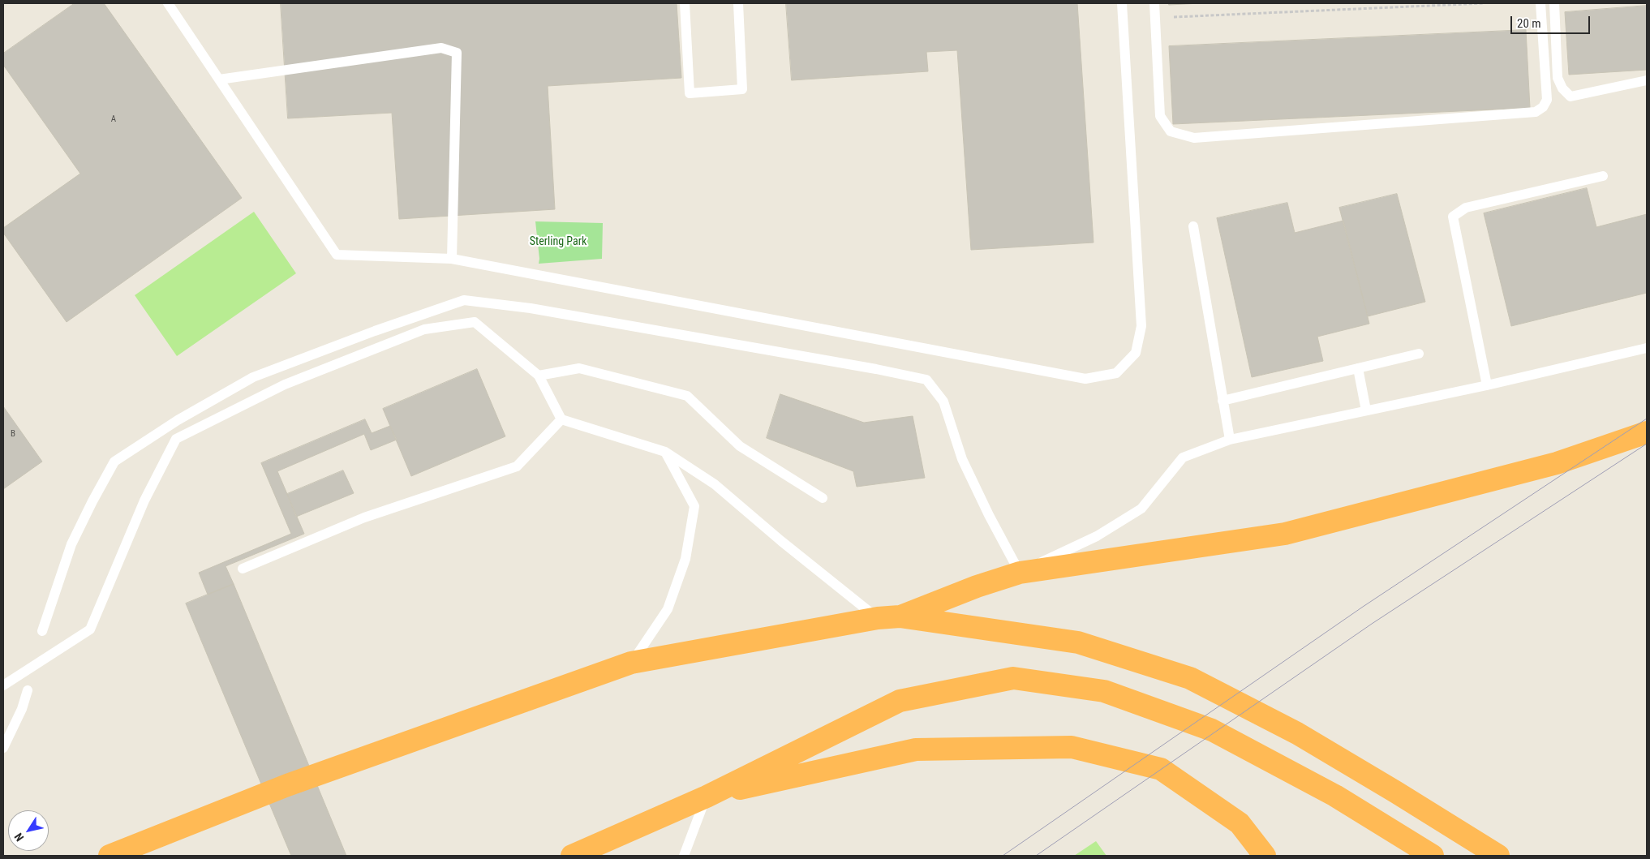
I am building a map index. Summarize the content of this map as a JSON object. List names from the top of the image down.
{
  "parks": ["Sterling Park"],
  "house_numbers": ["A", "B"],
  "scale_bar": "20 m",
  "north": "bottom left"
}
